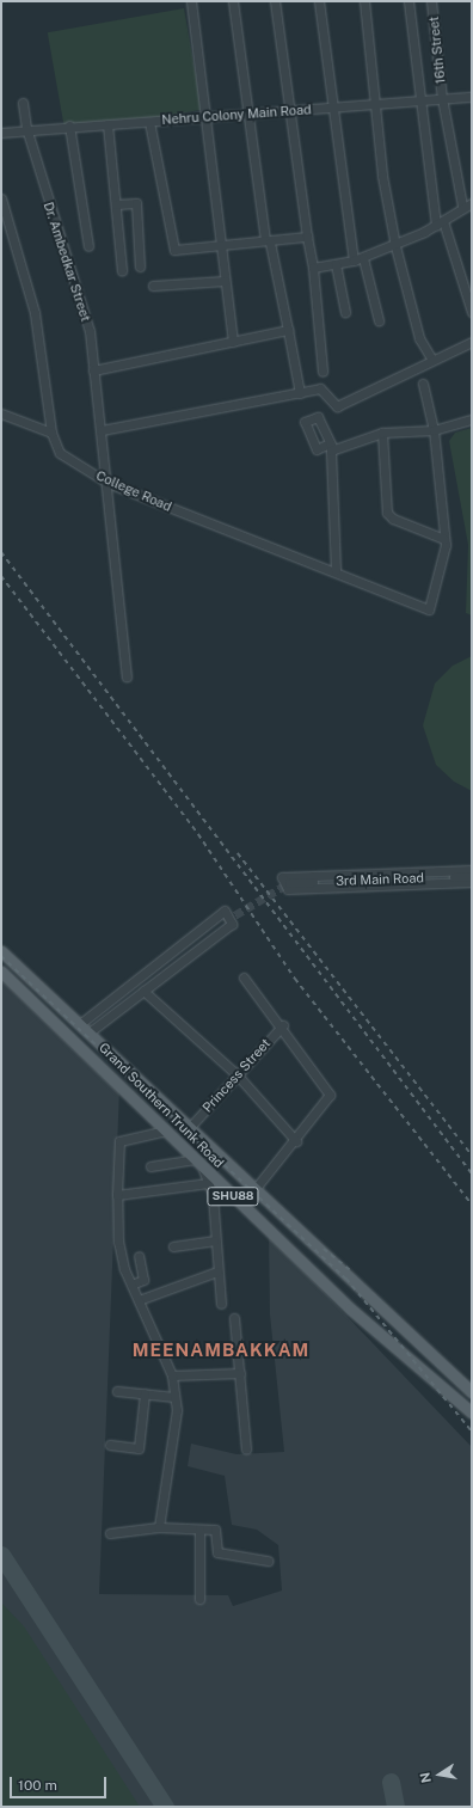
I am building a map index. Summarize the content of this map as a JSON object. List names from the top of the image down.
{
  "streets": {
    "main road": ["Grand Southern Trunk Road", "SHU88"],
    "street": [
      "16th Street",
      "Nehru Colony Main Road",
      "Dr. Ambedkar Street",
      "College Road",
      "3rd Main Road",
      "Princess Street"
    ]
  },
  "crossings": [
    ["16th Street", "Nehru Colony Main Road"],
    ["Nehru Colony Main Road", "Dr. Ambedkar Street"],
    ["Dr. Ambedkar Street", "College Road"],
    ["Princess Street", "Grand Southern Trunk Road"]
  ],
  "districts": ["MEENAMBAKKAM"],
  "scale_bar": "100 m",
  "north": "left"
}
